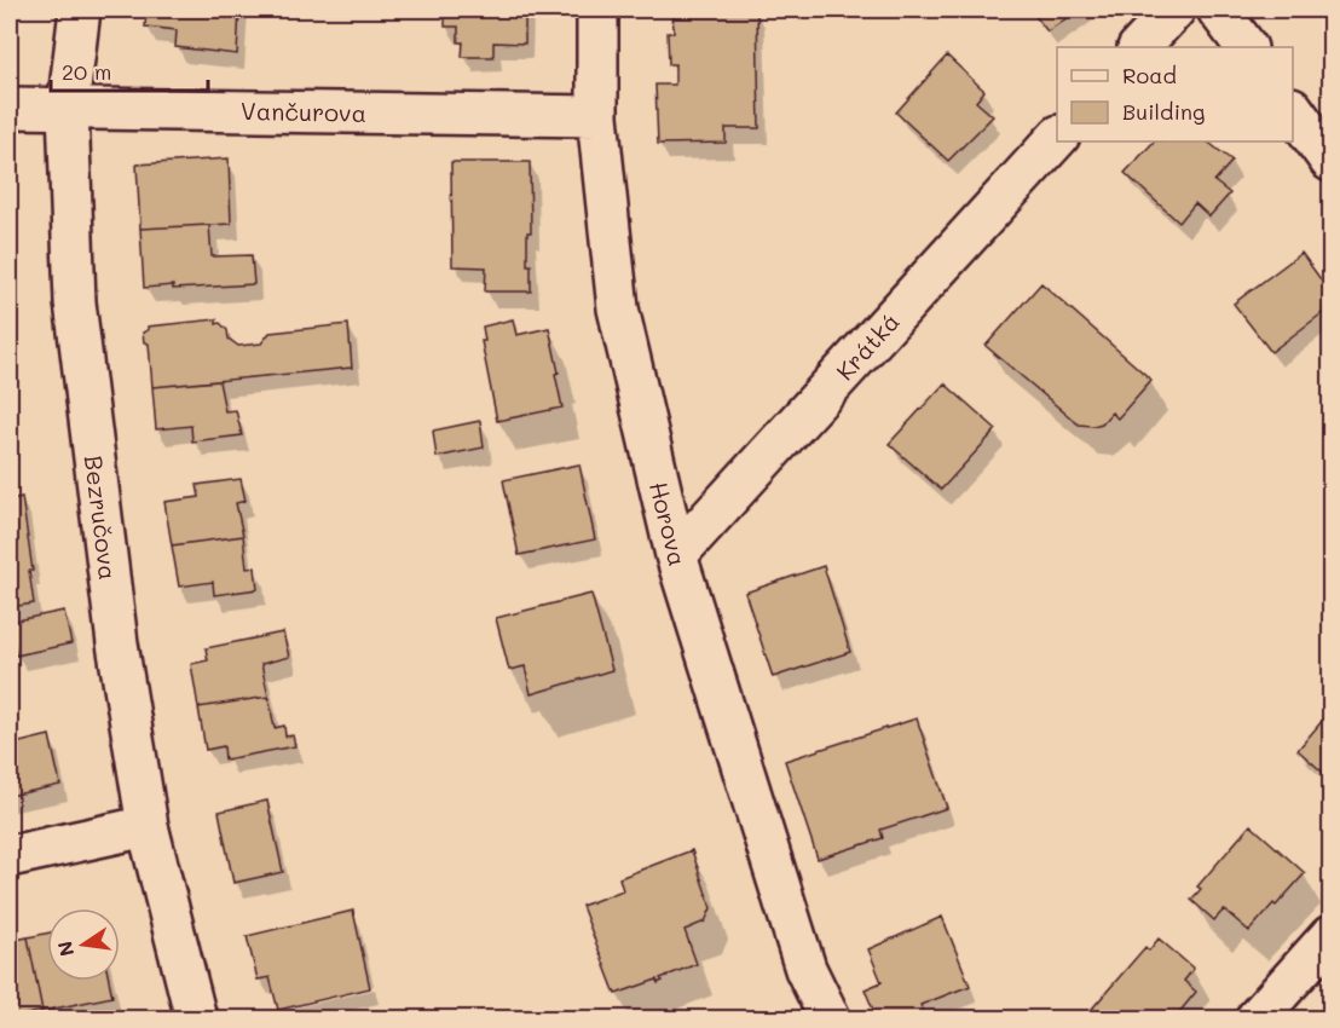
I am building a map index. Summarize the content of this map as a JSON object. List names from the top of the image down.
{
  "streets": {
    "street": [
      "Vančurova",
      "Krátká",
      "Bezručova",
      "Horova"
    ]
  },
  "crossings": [
    ["Vančurova", "Bezručova"],
    ["Vančurova", "Horova"],
    ["Krátká", "Horova"]
  ],
  "legend": ["Road", "Building"],
  "scale_bar": "20 m",
  "north": "left"
}
